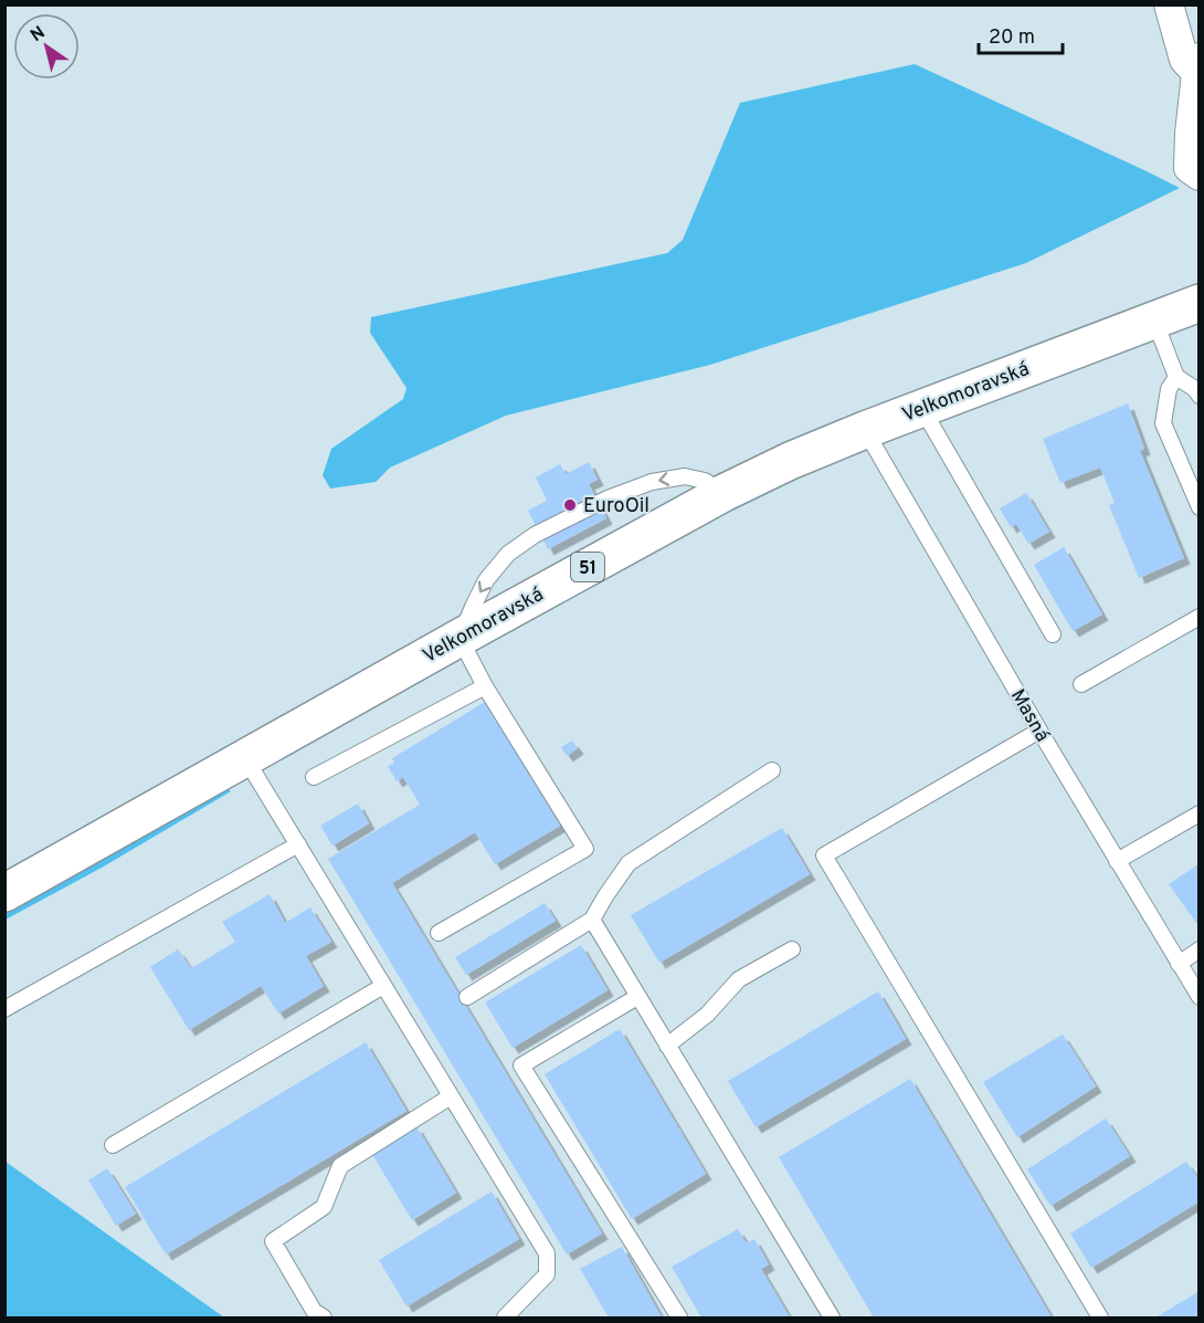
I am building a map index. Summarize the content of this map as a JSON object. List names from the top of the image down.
{
  "streets": {
    "main road": ["Velkomoravská", "51"],
    "lane": ["Masná"]
  },
  "crossings": [
    ["Velkomoravská", "Masná"]
  ],
  "places": ["EuroOil"],
  "scale_bar": "20 m",
  "north": "top left"
}
